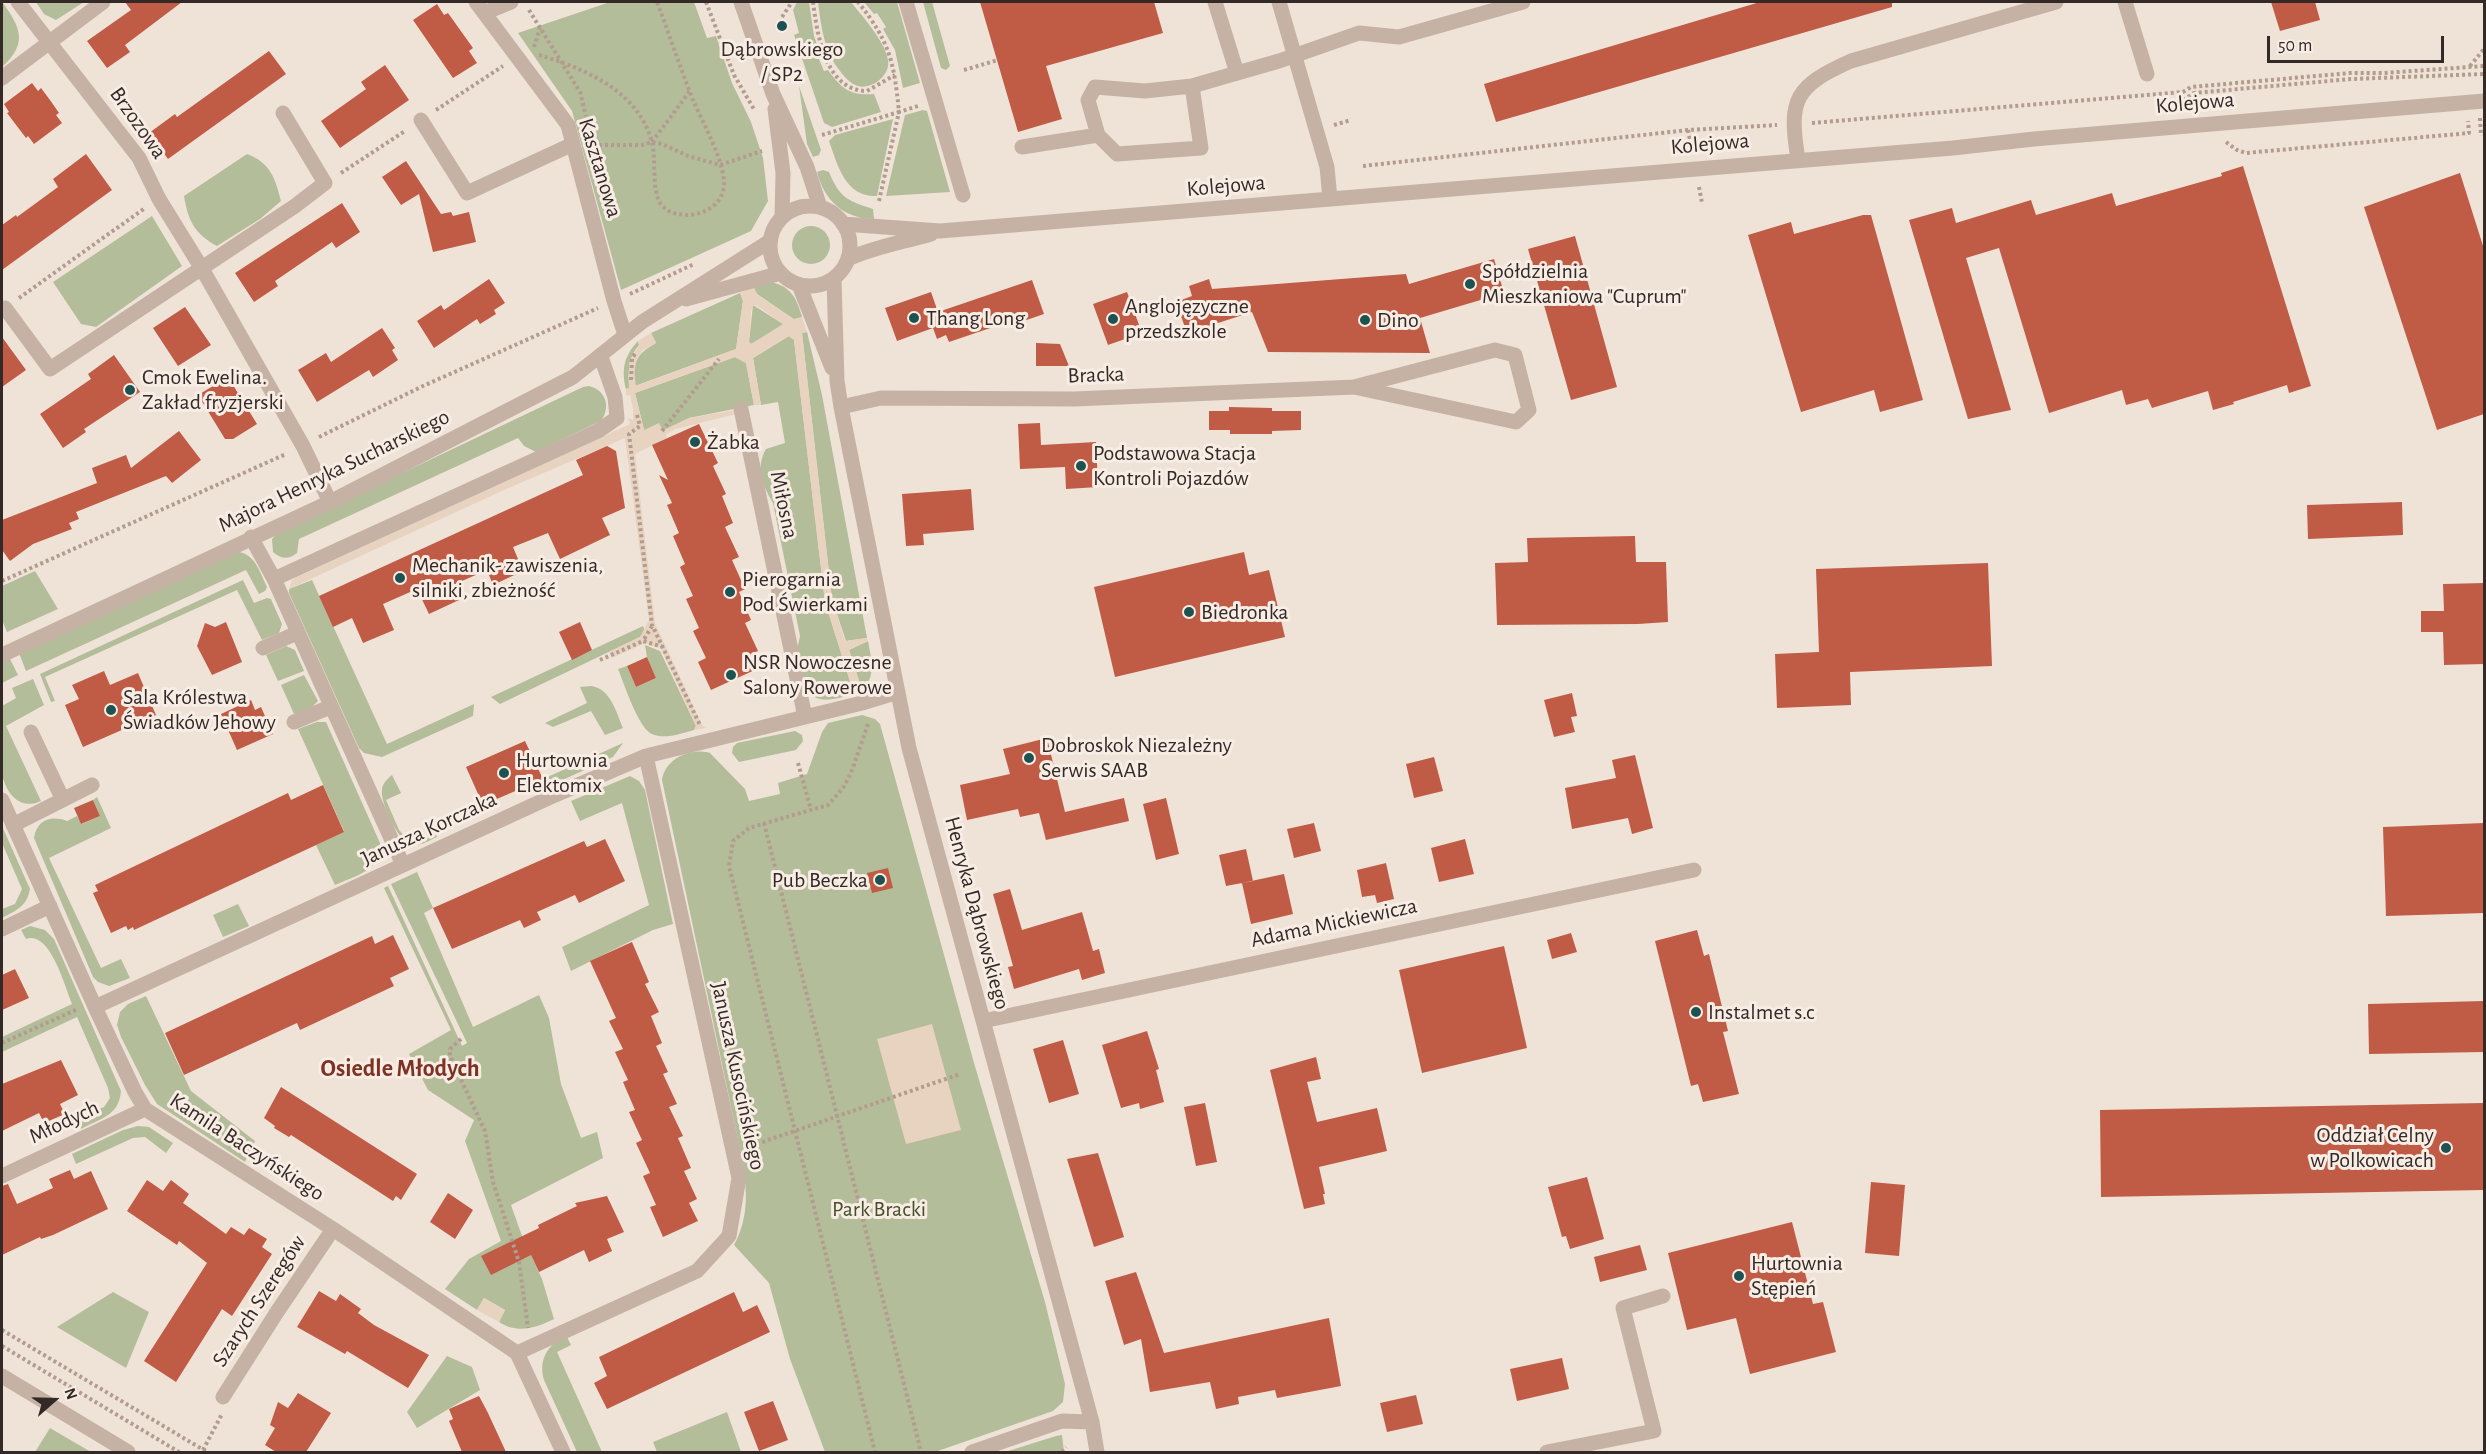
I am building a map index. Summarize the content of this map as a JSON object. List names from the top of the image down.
{
  "streets": {
    "street": [
      "Kolejowa",
      "Brzozowa",
      "Kasztanowa",
      "Bracka",
      "Majora Henryka Sucharskiego",
      "Miłosna",
      "Janusza Korczaka",
      "Henryka Dąbrowskiego",
      "Adama Mickiewicza",
      "Janusza Kusocińskiego",
      "Młodych",
      "Kamila Baczyńskiego",
      "Szarych Szeregów"
    ]
  },
  "crossings": [
    ["Kolejowa", "Majora Henryka Sucharskiego"],
    ["Kolejowa", "Henryka Dąbrowskiego"],
    ["Brzozowa", "Majora Henryka Sucharskiego"],
    ["Kasztanowa", "Majora Henryka Sucharskiego"],
    ["Bracka", "Henryka Dąbrowskiego"],
    ["Majora Henryka Sucharskiego", "Henryka Dąbrowskiego"],
    ["Miłosna", "Janusza Korczaka"],
    ["Janusza Korczaka", "Henryka Dąbrowskiego"],
    ["Janusza Korczaka", "Janusza Kusocińskiego"],
    ["Janusza Korczaka", "Kamila Baczyńskiego"],
    ["Henryka Dąbrowskiego", "Adama Mickiewicza"],
    ["Janusza Kusocińskiego", "Kamila Baczyńskiego"],
    ["Młodych", "Kamila Baczyńskiego"],
    ["Kamila Baczyńskiego", "Szarych Szeregów"]
  ],
  "districts": ["Osiedle Młodych"],
  "parks": ["Park Bracki"],
  "places": [
    "Dąbrowskiego / SP2",
    "Spółdzielnia Mieszkaniowa \"Cuprum\"",
    "Thang Long",
    "Anglojęzyczne przedszkole",
    "Dino",
    "Cmok Ewelina. Zakład fryzjerski",
    "Żabka",
    "Podstawowa Stacja Kontroli Pojazdów",
    "Mechanik- zawiszenia, silniki, zbieżność",
    "Pierogarnia Pod Świerkami",
    "Biedronka",
    "NSR Nowoczesne Salony Rowerowe",
    "Sala Królestwa Świadków Jehowy",
    "Dobroskok Niezależny Serwis SAAB",
    "Hurtownia Elektomix",
    "Pub Beczka",
    "Instalmet s.c",
    "Oddział Celny w Polkowicach",
    "Hurtownia Stępień"
  ],
  "scale_bar": "50 m",
  "north": "right"
}
